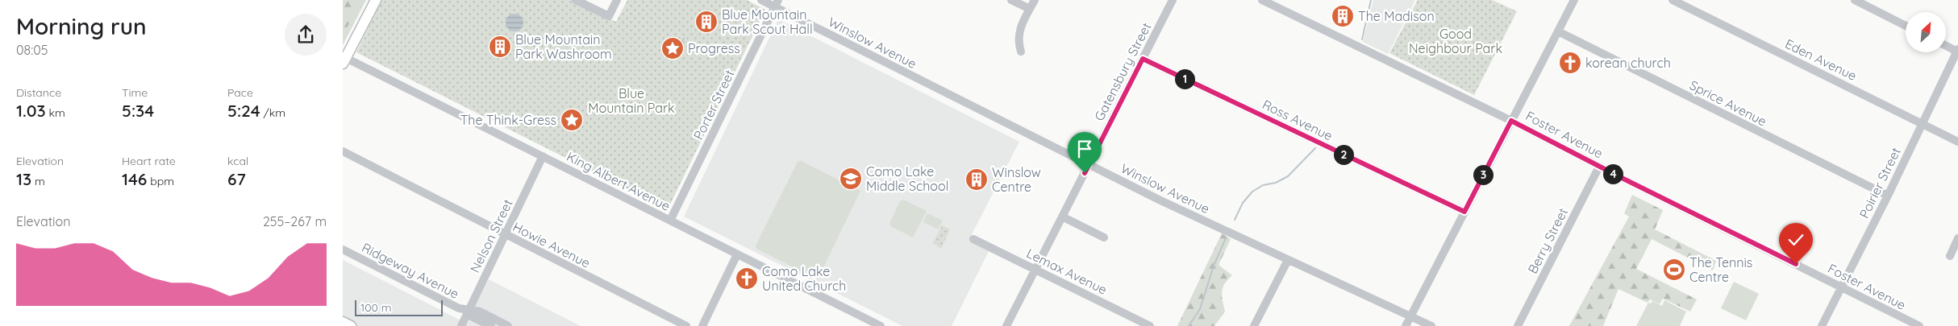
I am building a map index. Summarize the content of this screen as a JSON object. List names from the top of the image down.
{
  "streets": {
    "street": [
      "Winslow Avenue",
      "Eden Avenue",
      "Gatensbury Street",
      "Sprice Avenue",
      "Porter Street",
      "Ross Avenue",
      "Foster Avenue",
      "King Albert Avenue",
      "Poirier Street",
      "Nelson Street",
      "Berry Street",
      "Howie Avenue",
      "Ridgeway Avenue",
      "Lemax Avenue"
    ]
  },
  "crossings": [
    ["Winslow Avenue", "Gatensbury Street"],
    ["Winslow Avenue", "Porter Street"],
    ["Eden Avenue", "Poirier Street"],
    ["Gatensbury Street", "Ross Avenue"],
    ["Gatensbury Street", "Lemax Avenue"],
    ["Sprice Avenue", "Poirier Street"],
    ["Porter Street", "King Albert Avenue"],
    ["Foster Avenue", "Poirier Street"],
    ["Foster Avenue", "Berry Street"],
    ["King Albert Avenue", "Nelson Street"],
    ["Nelson Street", "Howie Avenue"],
    ["Nelson Street", "Ridgeway Avenue"]
  ],
  "parks": ["Good Neighbour Park", "Blue Mountain Park"],
  "places": {
    "building": [
      "The Madison",
      "Blue Mountain Park Scout Hall",
      "Blue Mountain Park Washroom",
      "Winslow Centre"
    ],
    "place": ["Progress", "The Think-Gress"],
    "church": ["korean church", "Como Lake United Church"],
    "school or university": ["Como Lake Middle School"],
    "sports": ["The Tennis Centre"]
  },
  "scale_bar": "100 m",
  "north": "top right",
  "page": {
    "heading": ["Morning run", "08:05"],
    "stats": [
      ["Distance", "1.03 km"],
      ["Time", "5:34"],
      ["Pace", "5:24 /km"],
      ["Elevation", "13 m"],
      ["Heart rate", "146 bpm"],
      ["kcal", "67"]
    ],
    "pins": [
      "1",
      "2",
      "4",
      "3"
    ],
    "chart": ["Elevation", "255–267 m"],
    "scale": "100 m"
  }
}
